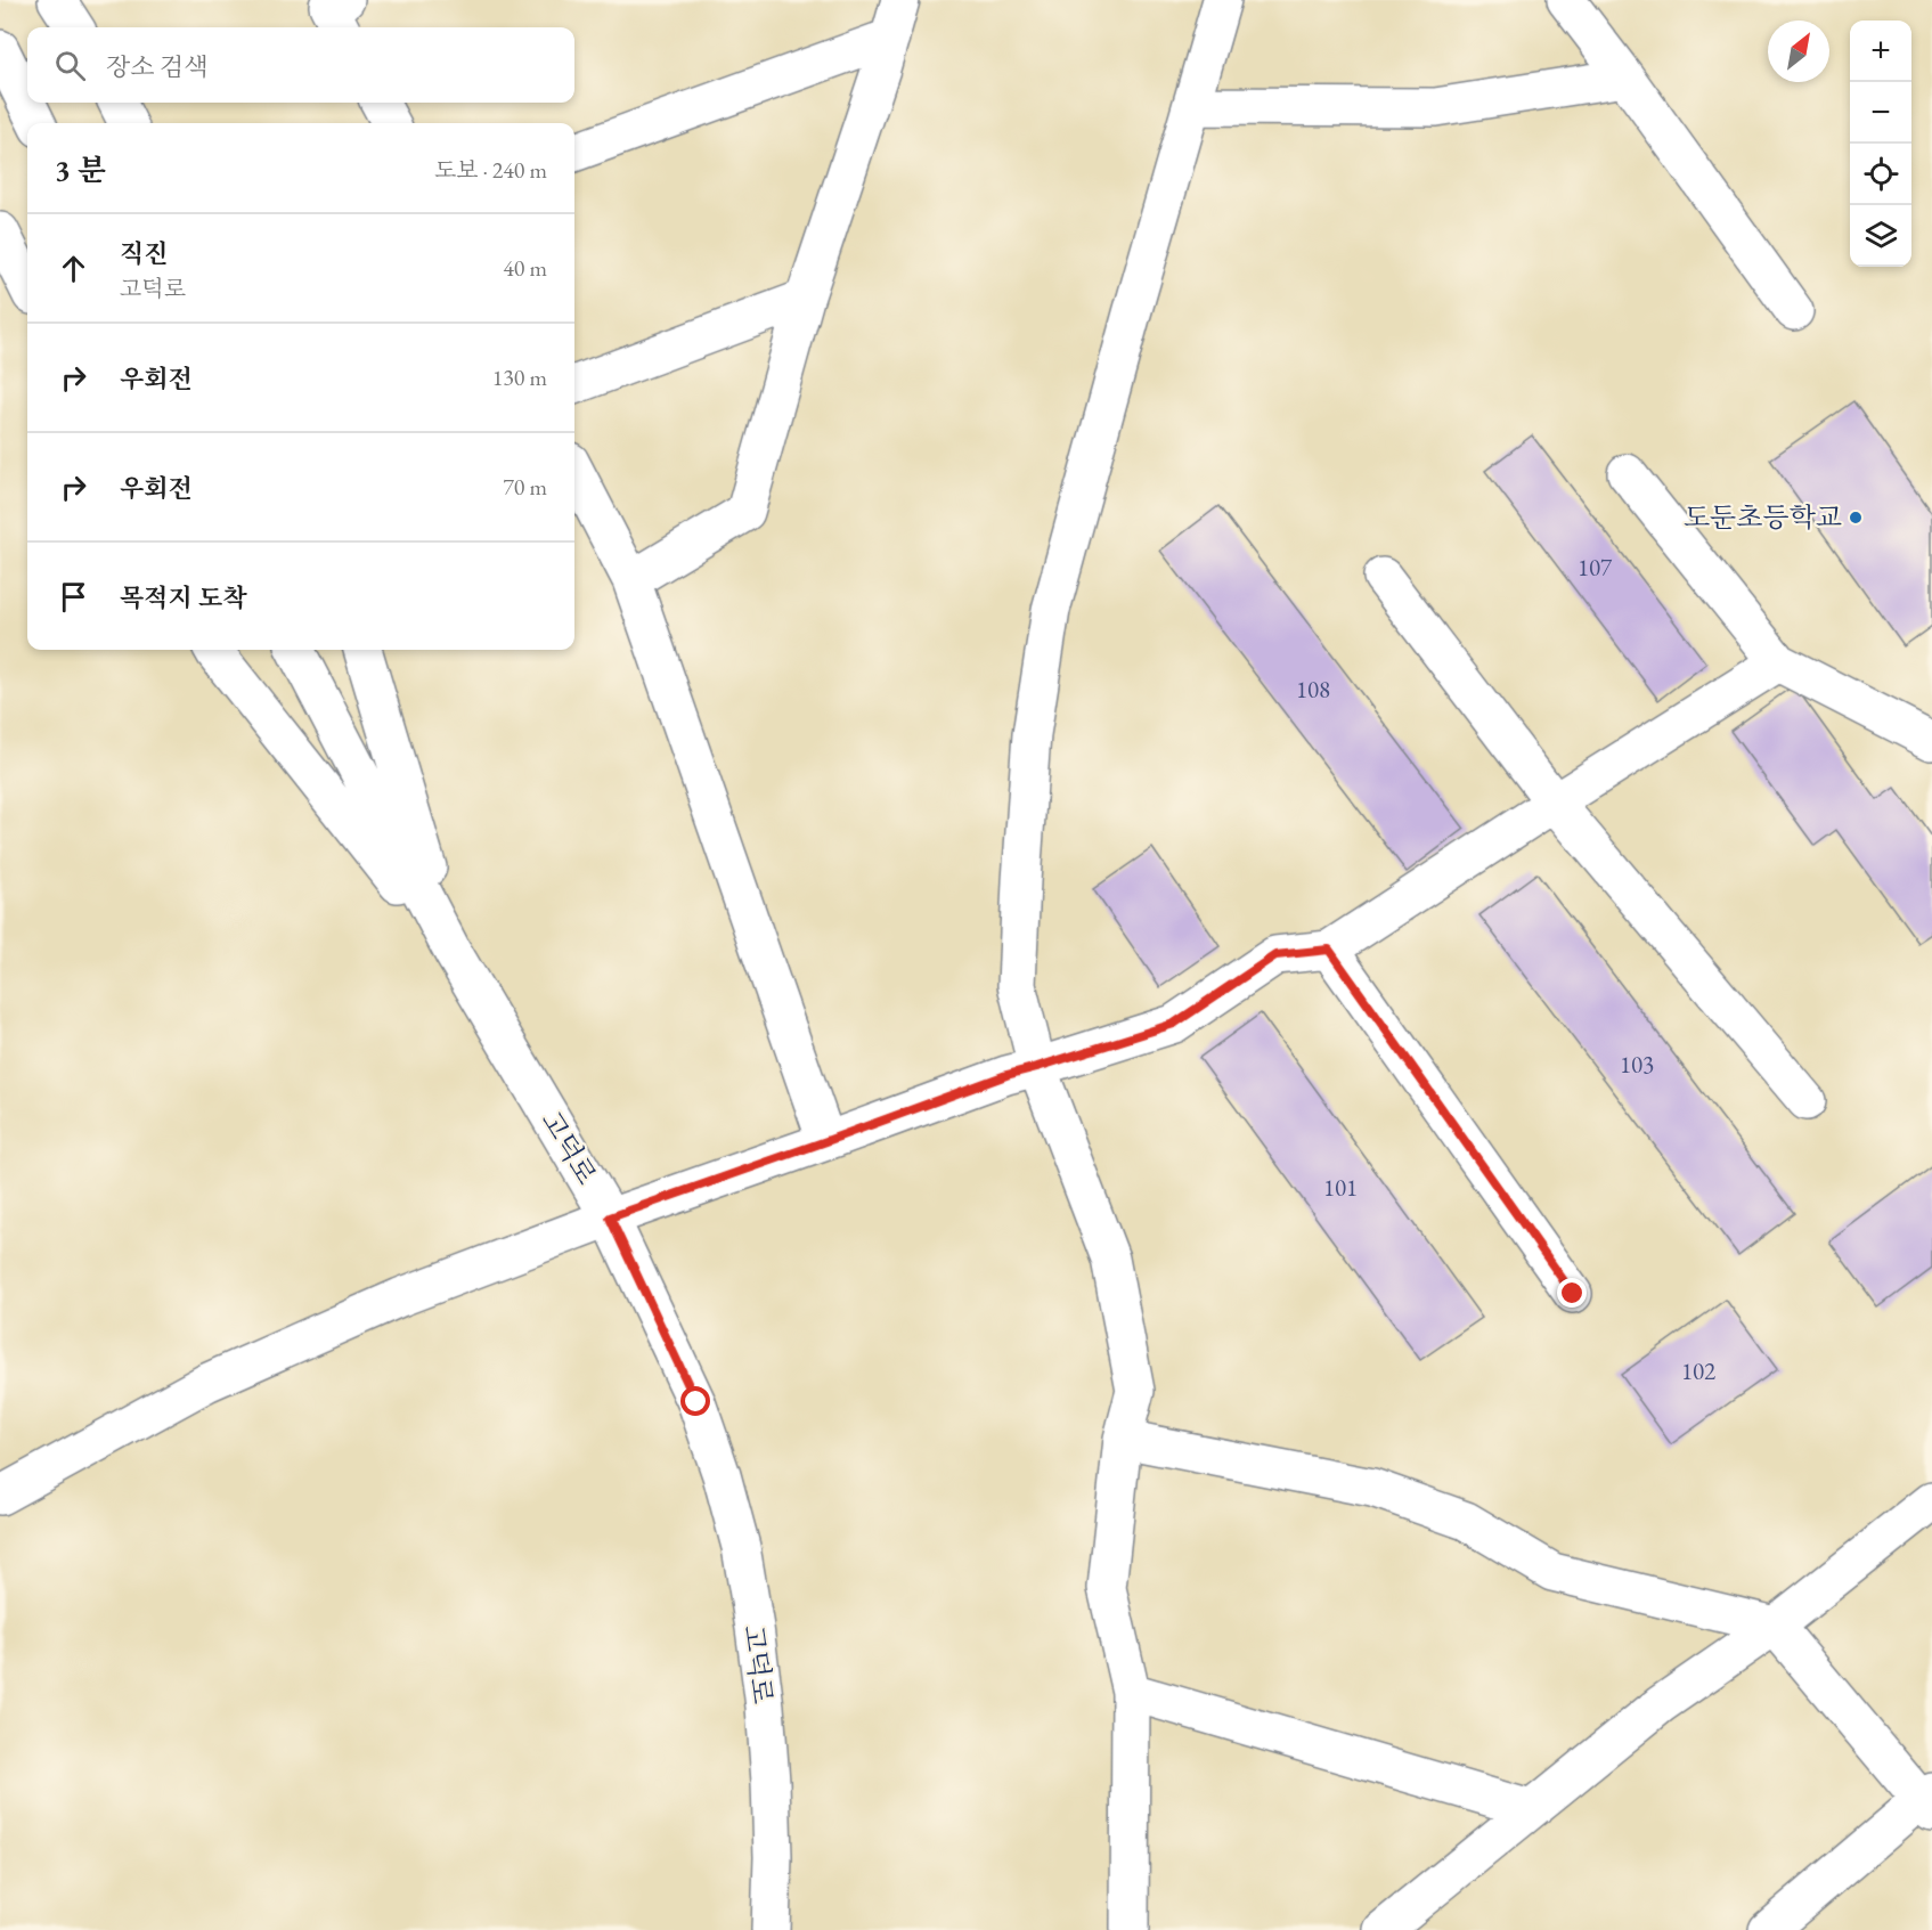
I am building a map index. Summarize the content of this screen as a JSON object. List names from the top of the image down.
{
  "streets": {
    "street": ["고덕로"]
  },
  "places": ["도둔초등학교"],
  "house_numbers": [
    "107",
    "108",
    "103",
    "101",
    "102"
  ],
  "north": "top right",
  "page": {
    "map_buttons": ["+", "−"],
    "search": "장소 검색",
    "heading": ["3 분", "도보 · 240 m"],
    "list": [
      ["직진", "고덕로", "40 m"],
      ["우회전", "130 m"],
      ["우회전", "70 m"],
      "목적지 도착"
    ]
  }
}
